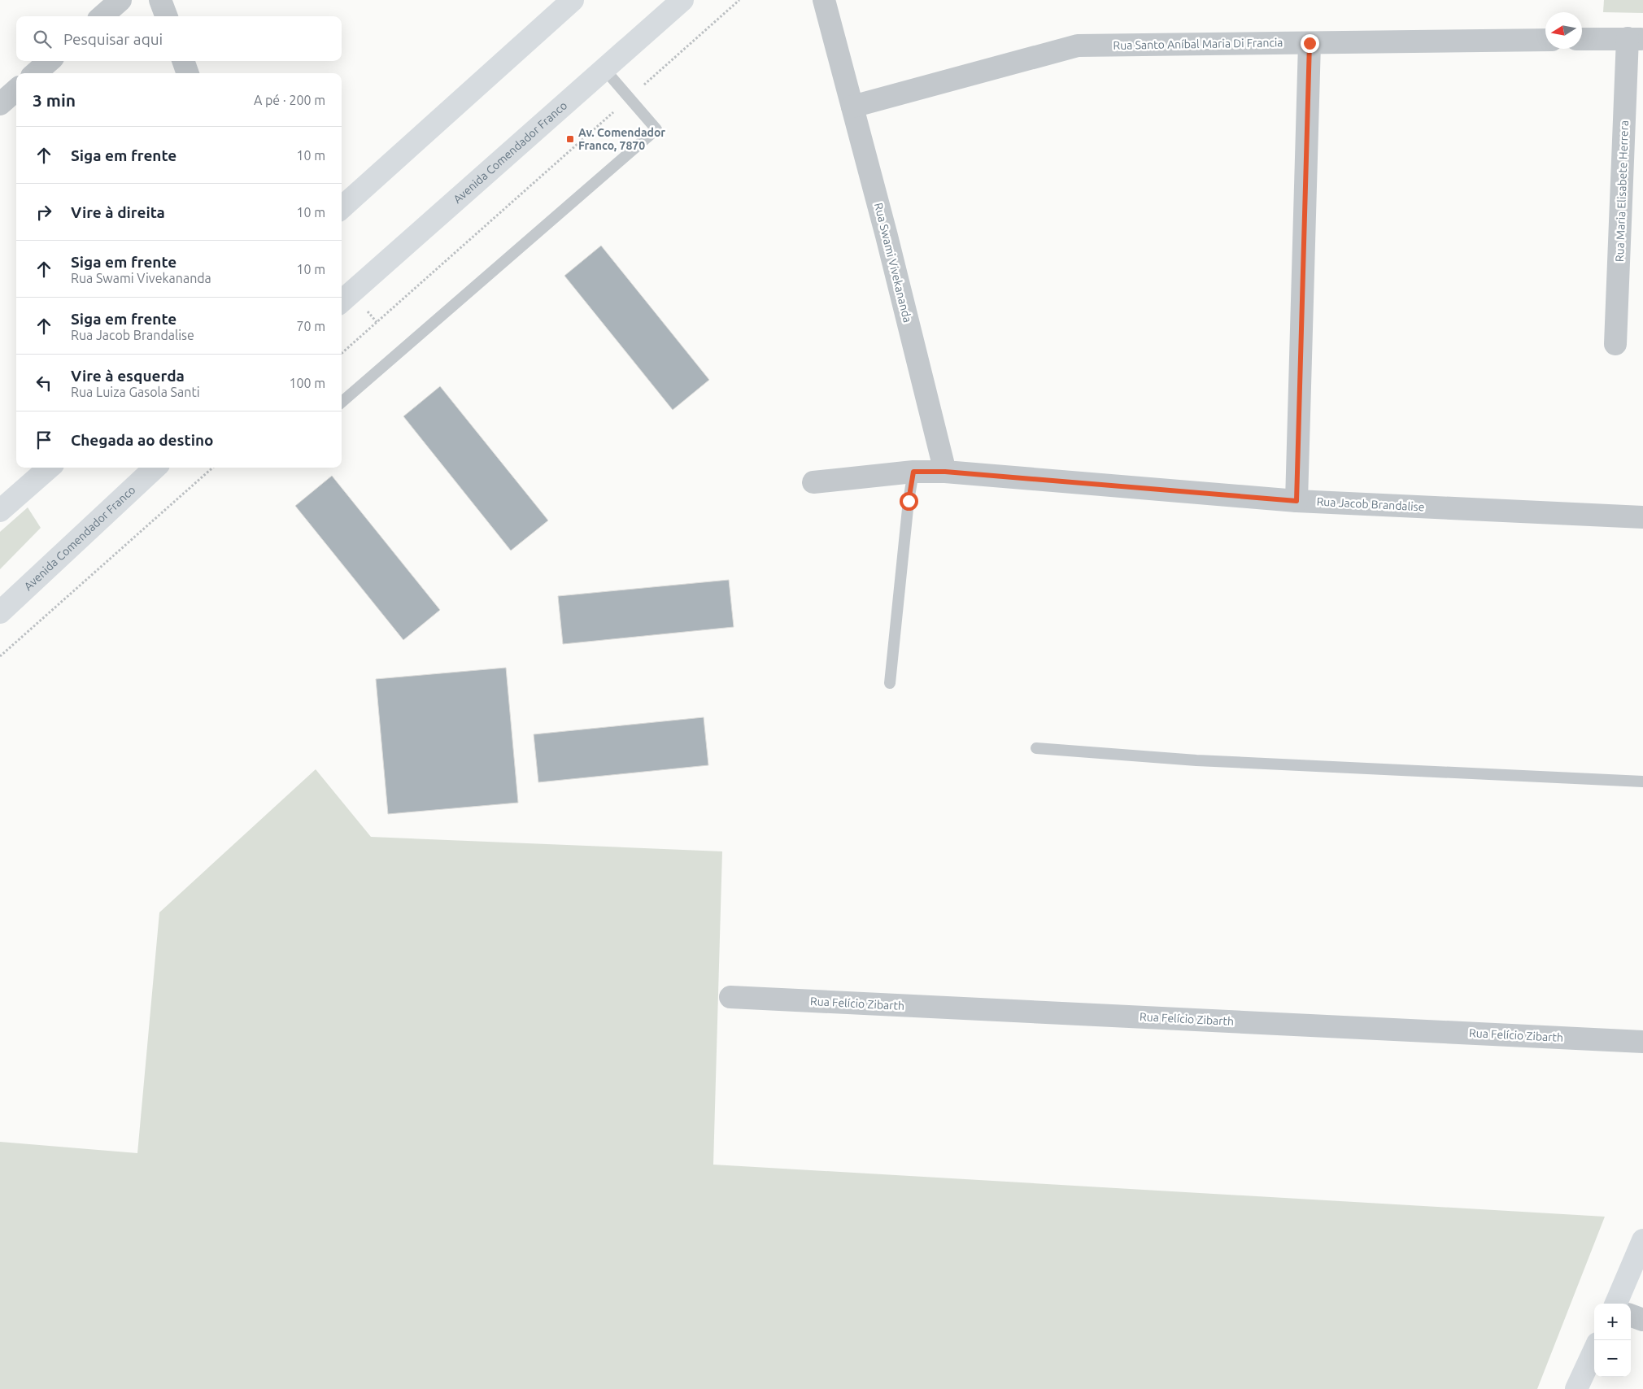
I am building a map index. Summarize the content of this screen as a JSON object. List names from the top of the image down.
{
  "streets": {
    "main road": ["Avenida Comendador Franco"],
    "street": [
      "Rua Santo Aníbal Maria Di Francia",
      "Rua Maria Elisabete Herrera",
      "Rua Swami Vivekananda",
      "Rua Jacob Brandalise",
      "Rua Felício Zibarth"
    ]
  },
  "crossings": [
    ["Rua Santo Aníbal Maria Di Francia", "Rua Swami Vivekananda"],
    ["Rua Swami Vivekananda", "Rua Jacob Brandalise"]
  ],
  "places": {
    "transit": ["Av. Comendador Franco, 7870"]
  },
  "north": "left",
  "page": {
    "search": "Pesquisar aqui",
    "heading": ["3 min", "A pé · 200 m"],
    "list": [
      ["Siga em frente", "10 m"],
      ["Vire à direita", "10 m"],
      ["Siga em frente", "Rua Swami Vivekananda", "10 m"],
      ["Siga em frente", "Rua Jacob Brandalise", "70 m"],
      ["Vire à esquerda", "Rua Luiza Gasola Santi", "100 m"],
      "Chegada ao destino"
    ],
    "map_buttons": ["+", "−"]
  }
}
